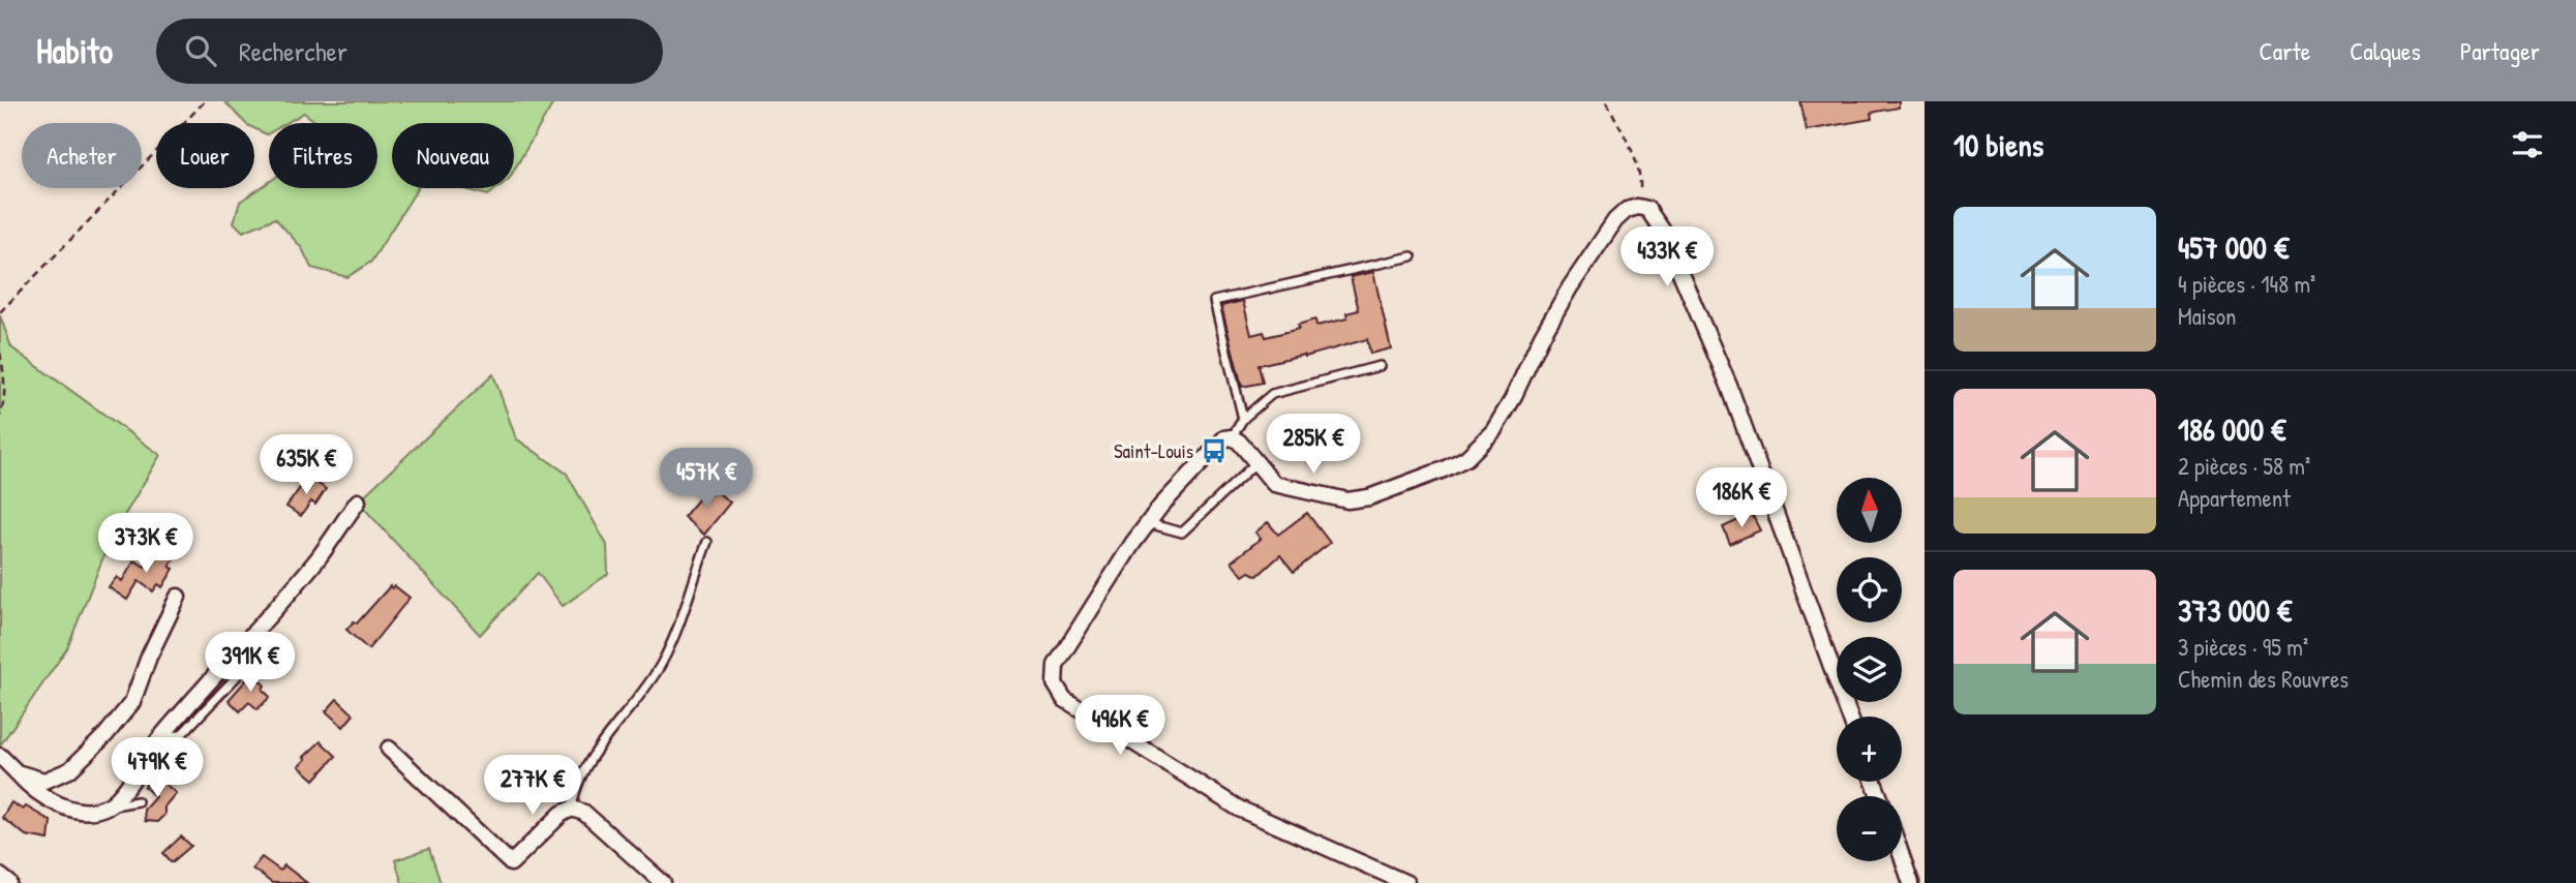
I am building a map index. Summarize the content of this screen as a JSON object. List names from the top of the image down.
{
  "places": {
    "bus stop": ["Saint-Louis"]
  },
  "north": "top",
  "page": {
    "header": "Habito",
    "search": "Rechercher",
    "nav": ["Carte", "Calques", "Partager"],
    "heading": "10 biens",
    "chip": [
      "Acheter",
      "Louer",
      "Filtres",
      "Nouveau"
    ],
    "list": [
      {
        "name": "457 000 €",
        "note": "4 pièces · 148 m² · Maison"
      },
      {
        "name": "186 000 €",
        "note": "2 pièces · 58 m² · Appartement"
      },
      {
        "name": "373 000 €",
        "note": "3 pièces · 95 m² · Chemin des Rouvres"
      }
    ],
    "price": [
      "433K €",
      "285K €",
      "635K €",
      "457K €",
      "186K €",
      "373K €",
      "391K €",
      "496K €",
      "479K €",
      "277K €"
    ],
    "map_buttons": ["+", "−"]
  }
}
